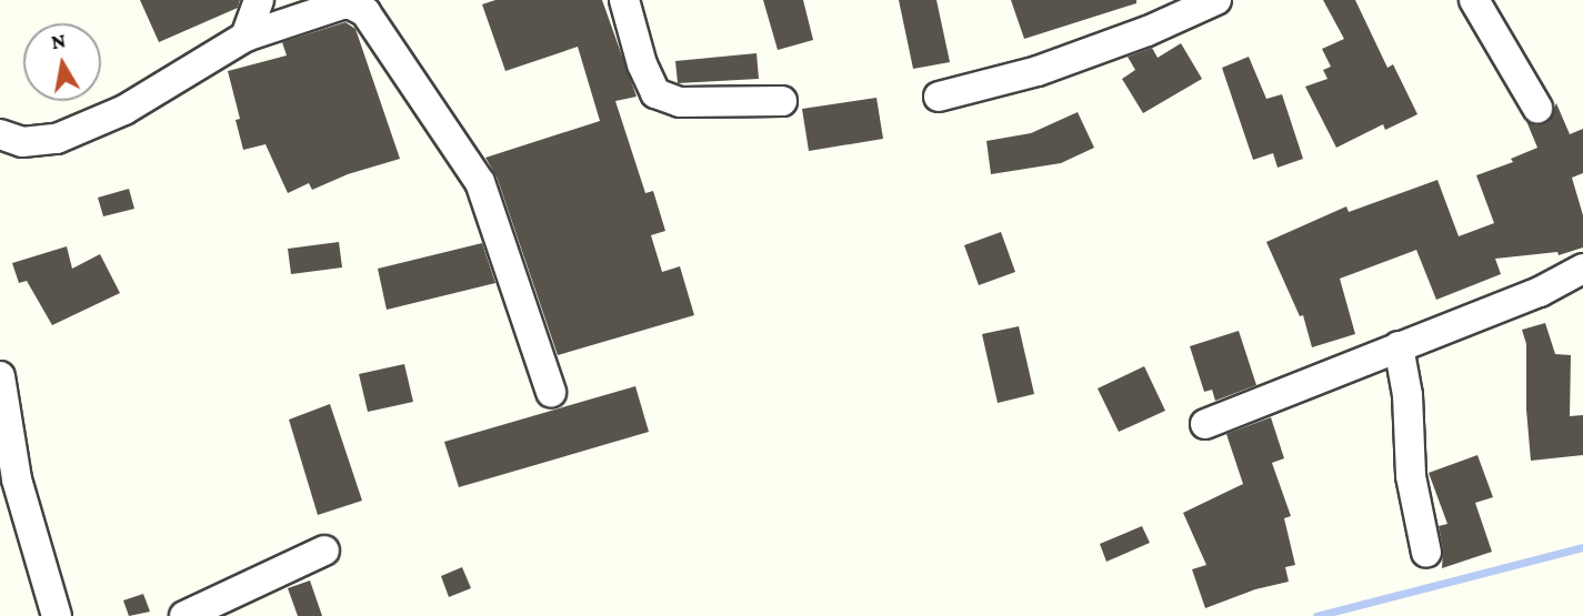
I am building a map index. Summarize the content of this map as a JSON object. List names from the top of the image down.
{
  "north": "top"
}
